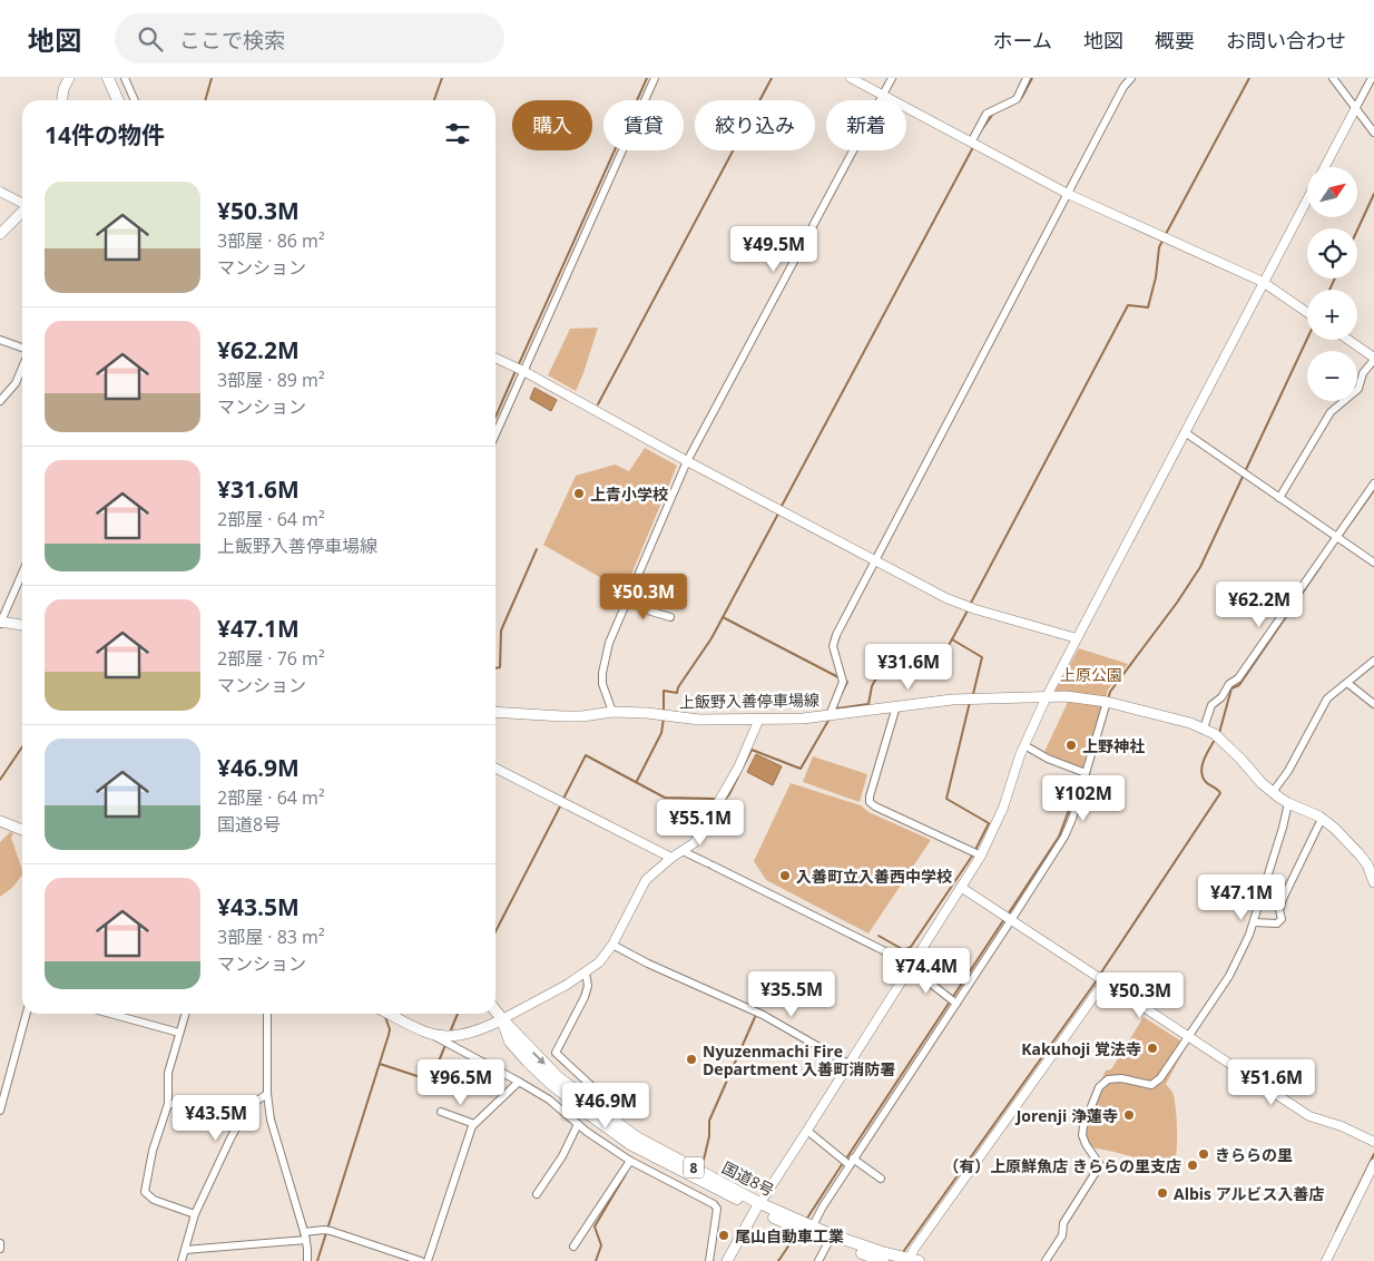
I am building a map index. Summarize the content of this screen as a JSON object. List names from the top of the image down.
{
  "streets": {
    "highway": ["8", "国道8号"],
    "main road": ["上飯野入善停車場線"]
  },
  "crossings": [
    ["8", "国道8号"]
  ],
  "parks": ["上原公園"],
  "places": [
    "上青小学校",
    "上野神社",
    "入善町立入善西中学校",
    "Kakuhoji 覚法寺",
    "Nyuzenmachi Fire Department 入善町消防署",
    "Jorenji 浄蓮寺",
    "きららの里",
    "（有）上原鮮魚店 きららの里支店",
    "Albis アルビス入善店",
    "尾山自動車工業"
  ],
  "north": "top right",
  "page": {
    "header": "地図",
    "search": "ここで検索",
    "nav": [
      "ホーム",
      "地図",
      "概要",
      "お問い合わせ"
    ],
    "chip": [
      "購入",
      "賃貸",
      "絞り込み",
      "新着"
    ],
    "heading": "14件の物件",
    "map_buttons": ["+", "−"],
    "list": [
      {
        "name": "¥50.3M",
        "note": "3部屋 · 86 m² · マンション"
      },
      {
        "name": "¥62.2M",
        "note": "3部屋 · 89 m² · マンション"
      },
      {
        "name": "¥31.6M",
        "note": "2部屋 · 64 m² · 上飯野入善停車場線"
      },
      {
        "name": "¥47.1M",
        "note": "2部屋 · 76 m² · マンション"
      },
      {
        "name": "¥46.9M",
        "note": "2部屋 · 64 m² · 国道8号"
      },
      {
        "name": "¥43.5M",
        "note": "3部屋 · 83 m² · マンション"
      }
    ],
    "price": [
      "¥49.5M",
      "¥50.3M",
      "¥62.2M",
      "¥31.6M",
      "¥102M",
      "¥55.1M",
      "¥47.1M",
      "¥74.4M",
      "¥35.5M",
      "¥50.3M",
      "¥96.5M",
      "¥51.6M",
      "¥46.9M",
      "¥43.5M"
    ]
  }
}
